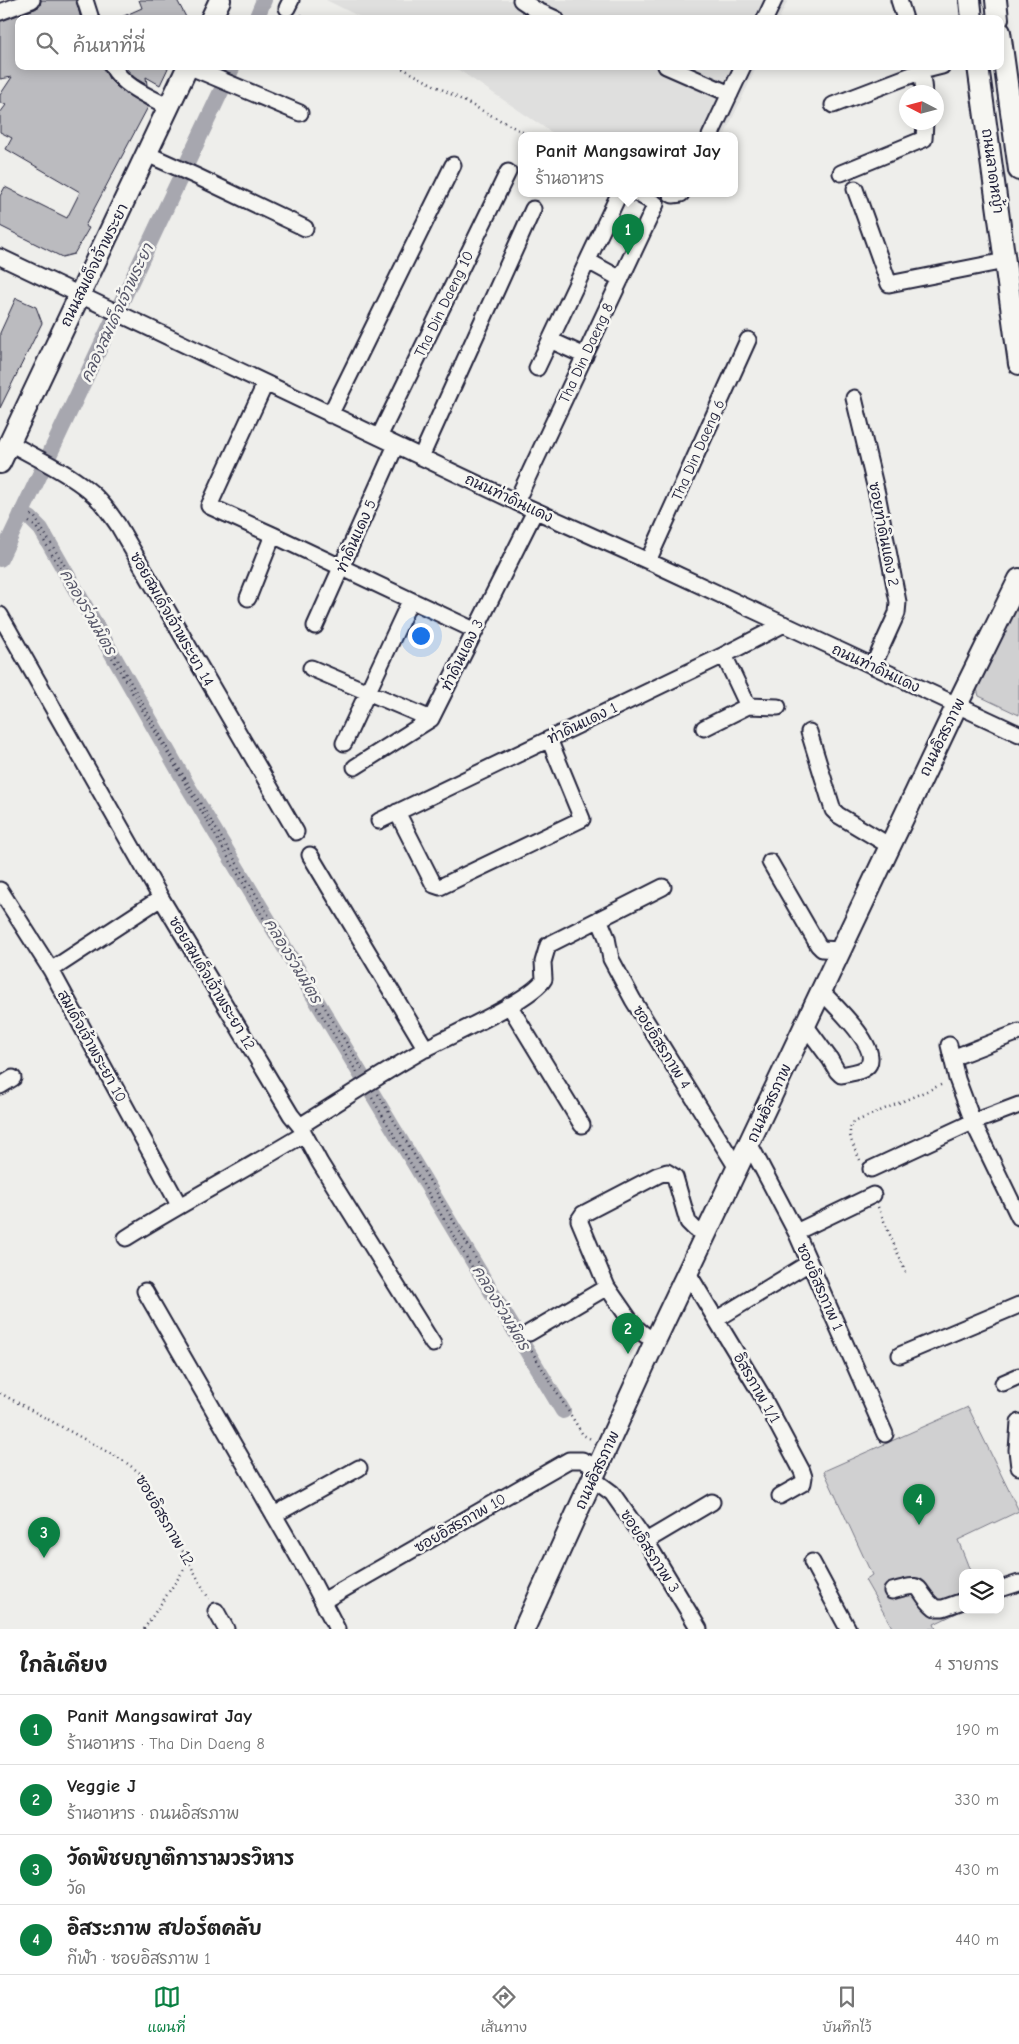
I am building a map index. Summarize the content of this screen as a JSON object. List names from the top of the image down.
{
  "streets": {
    "main road": ["ถนนลาดหญ้า", "ถนนสมเด็จเจ้าพระยา", "ถนนอิสรภาพ"],
    "street": [
      "Tha Din Daeng 10",
      "Tha Din Daeng 8",
      "Tha Din Daeng 6",
      "ถนนท่าดินแดง",
      "ซอยท่าดินแดง 2",
      "ท่าดินแดง 5",
      "ซอยสมเด็จเจ้าพระยา 14",
      "ท่าดินแดง 3",
      "ท่าดินแดง 1",
      "ซอยสมเด็จเจ้าพระยา 12",
      "สมเด็จเจ้าพระยา 10",
      "ซอยอิสรภาพ 4",
      "ซอยอิสรภาพ 1",
      "อิสรภาพ 1/1",
      "ซอยอิสรภาพ 10",
      "ซอยอิสรภาพ 3"
    ],
    "path": ["ซอยอิสรภาพ 12"]
  },
  "crossings": [
    ["ถนนสมเด็จเจ้าพระยา", "ถนนท่าดินแดง"],
    ["ถนนสมเด็จเจ้าพระยา", "ซอยสมเด็จเจ้าพระยา 14"],
    ["Tha Din Daeng 10", "ถนนท่าดินแดง"],
    ["Tha Din Daeng 8", "ถนนท่าดินแดง"],
    ["Tha Din Daeng 6", "ถนนท่าดินแดง"],
    ["ถนนท่าดินแดง", "ซอยท่าดินแดง 2"],
    ["ถนนท่าดินแดง", "ท่าดินแดง 5"],
    ["ถนนท่าดินแดง", "ท่าดินแดง 3"],
    ["ถนนท่าดินแดง", "ท่าดินแดง 1"],
    ["ถนนท่าดินแดง", "ถนนอิสรภาพ"],
    ["ถนนอิสรภาพ", "ซอยอิสรภาพ 4"],
    ["ถนนอิสรภาพ", "ซอยอิสรภาพ 1"],
    ["ถนนอิสรภาพ", "อิสรภาพ 1/1"],
    ["ถนนอิสรภาพ", "ซอยอิสรภาพ 10"],
    ["ถนนอิสรภาพ", "ซอยอิสรภาพ 3"],
    ["ซอยอิสรภาพ 10", "ซอยอิสรภาพ 3"]
  ],
  "water": ["คลองสมเด็จเจ้าพระยา", "คลองร่วมมิตร"],
  "north": "left",
  "page": {
    "search": "ค้นหาที่นี่",
    "popup": ["Panit Mangsawirat Jay", "ร้านอาหาร"],
    "pins": [
      "1",
      "2",
      "4",
      "3"
    ],
    "heading": ["ใกล้เคียง", "4 รายการ"],
    "list": [
      {
        "mark": "1",
        "name": "Panit Mangsawirat Jay",
        "note": "ร้านอาหาร · Tha Din Daeng 8",
        "value": "190 m"
      },
      {
        "mark": "2",
        "name": "Veggie J",
        "note": "ร้านอาหาร · ถนนอิสรภาพ",
        "value": "330 m"
      },
      {
        "mark": "3",
        "name": "วัดพิชยญาติการามวรวิหาร",
        "note": "วัด",
        "value": "430 m"
      },
      {
        "mark": "4",
        "name": "อิสระภาพ สปอร์ตคลับ",
        "note": "กีฬา · ซอยอิสรภาพ 1",
        "value": "440 m"
      }
    ],
    "nav": ["แผนที่", "เส้นทาง", "บันทึกไว้"]
  }
}
